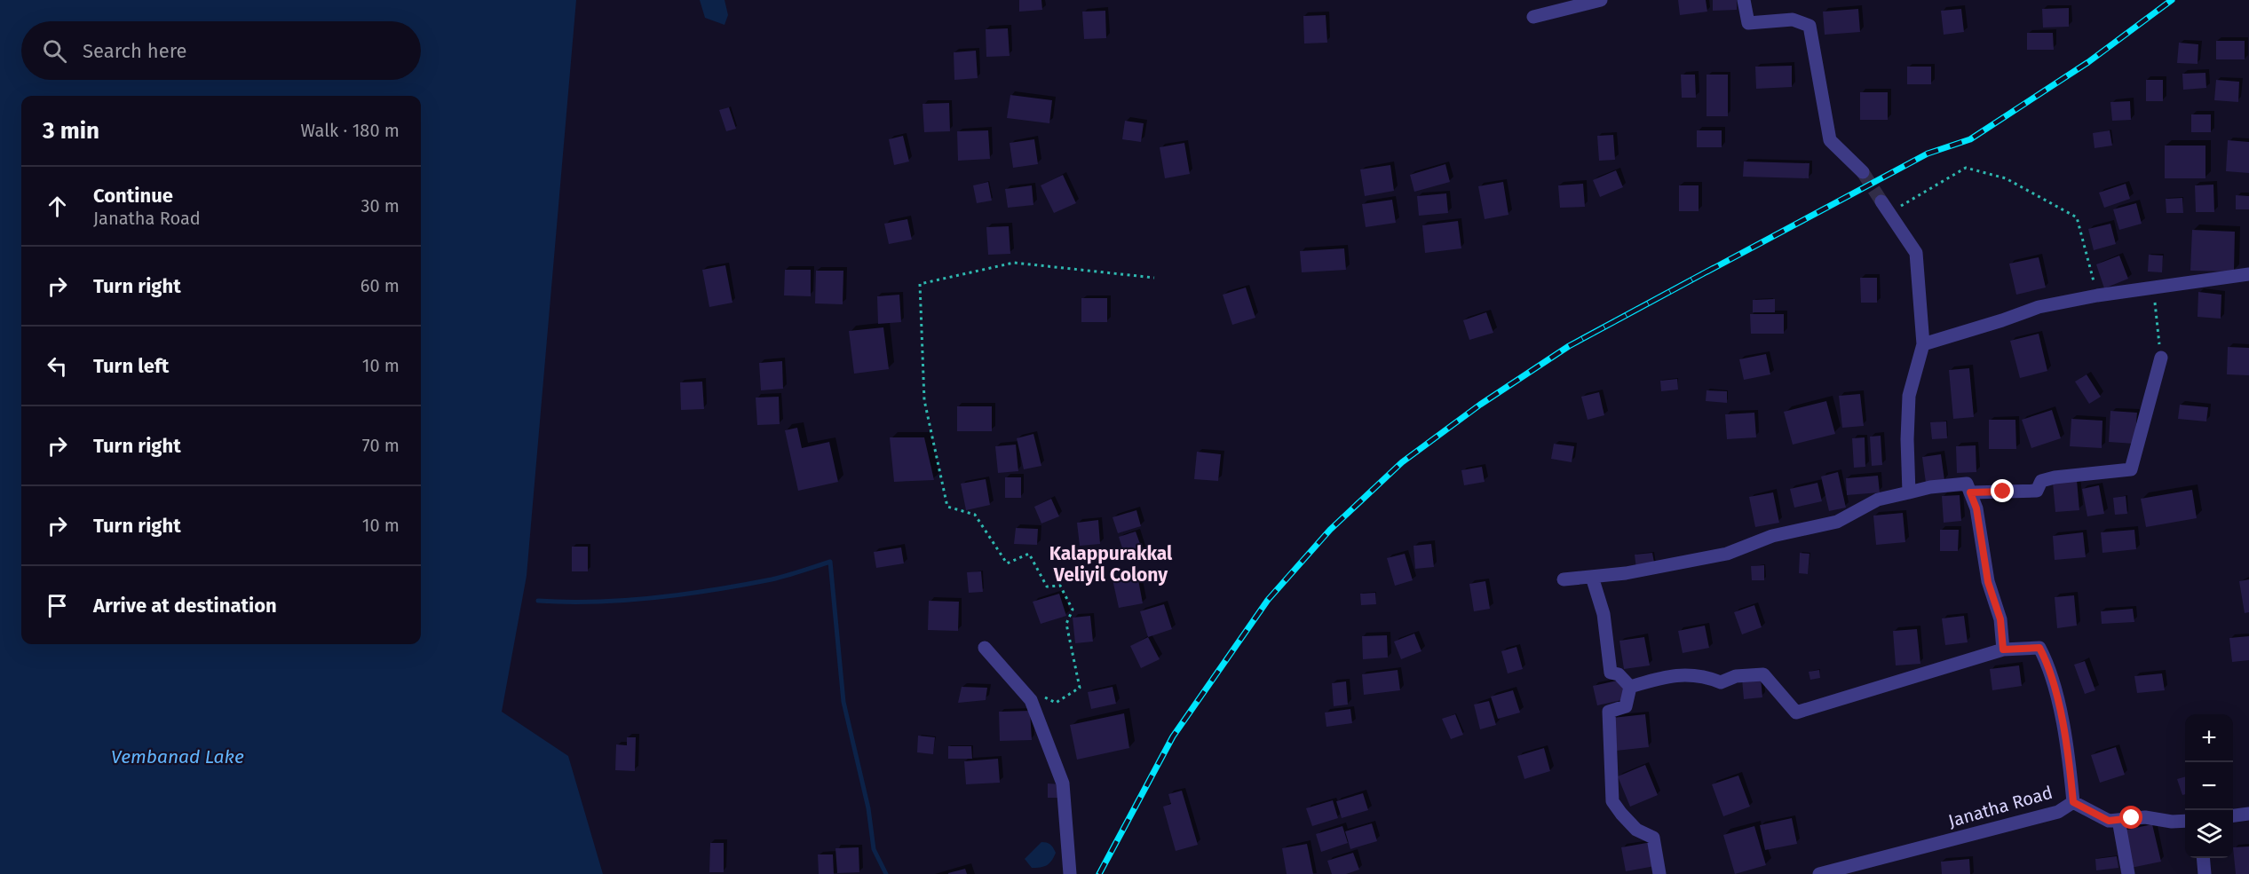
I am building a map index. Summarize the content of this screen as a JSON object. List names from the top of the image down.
{
  "streets": {
    "street": ["Janatha Road"]
  },
  "districts": ["Kalappurakkal Veliyil Colony"],
  "water": ["Vembanad Lake"],
  "page": {
    "search": "Search here",
    "heading": ["3 min", "Walk · 180 m"],
    "list": [
      ["Continue", "Janatha Road", "30 m"],
      ["Turn right", "60 m"],
      ["Turn left", "10 m"],
      ["Turn right", "70 m"],
      ["Turn right", "10 m"],
      "Arrive at destination"
    ],
    "map_buttons": ["+", "−"]
  }
}
